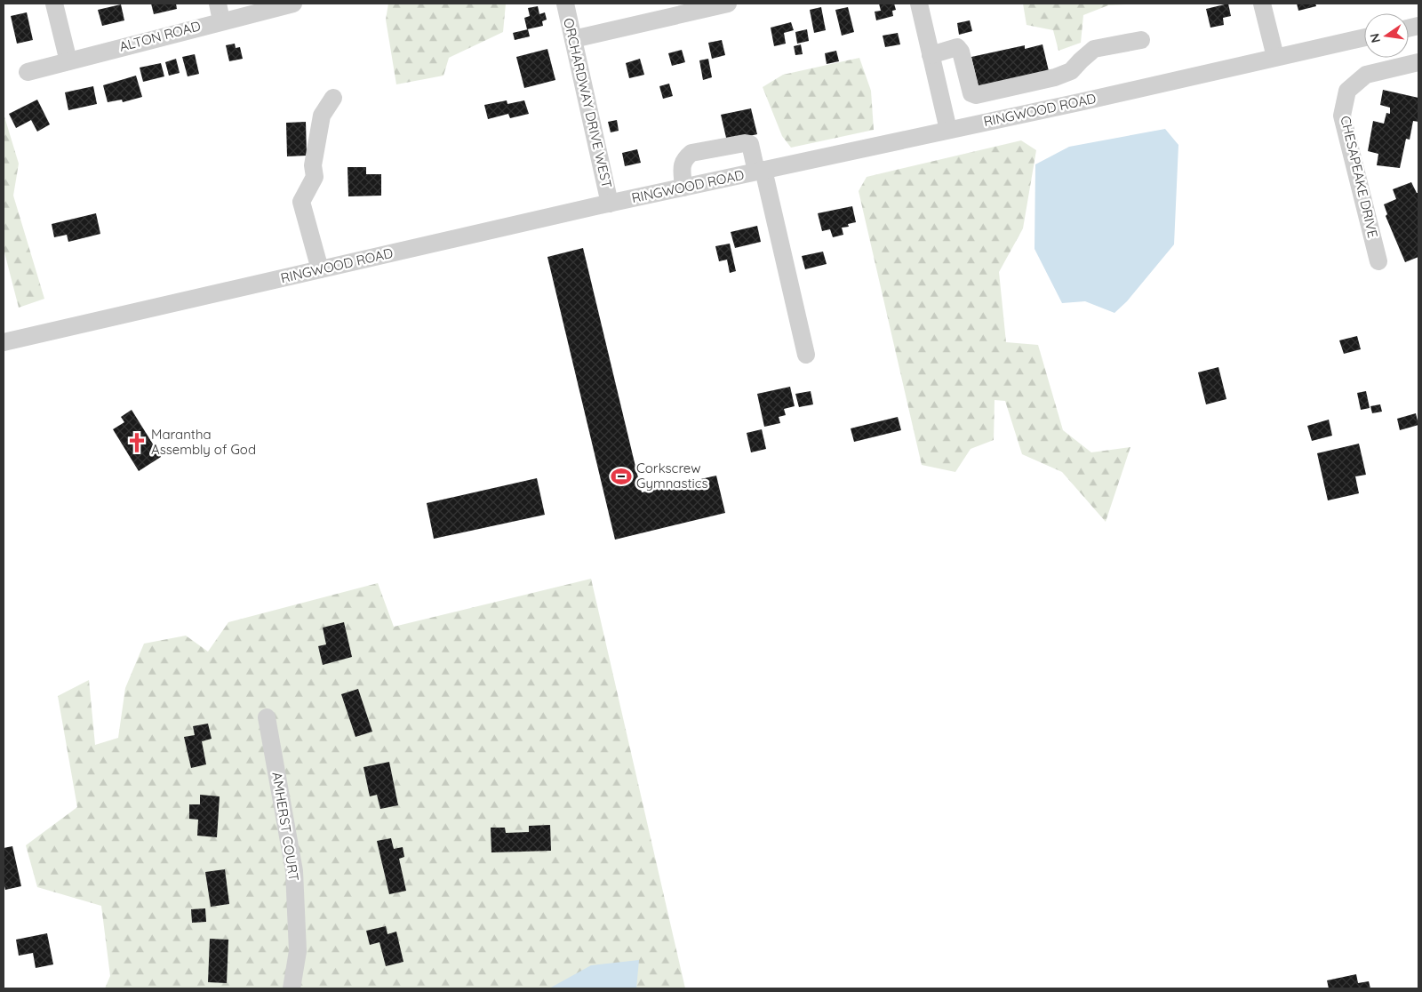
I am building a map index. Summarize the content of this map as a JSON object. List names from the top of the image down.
{
  "streets": {
    "street": [
      "ALTON ROAD",
      "ORCHARDWAY DRIVE WEST",
      "RINGWOOD ROAD",
      "CHESAPEAKE DRIVE",
      "AMHERST COURT"
    ]
  },
  "crossings": [
    ["ORCHARDWAY DRIVE WEST", "RINGWOOD ROAD"]
  ],
  "places": {
    "church": ["Marantha Assembly of God"],
    "sports": ["Corkscrew Gymnastics"]
  },
  "north": "left"
}
